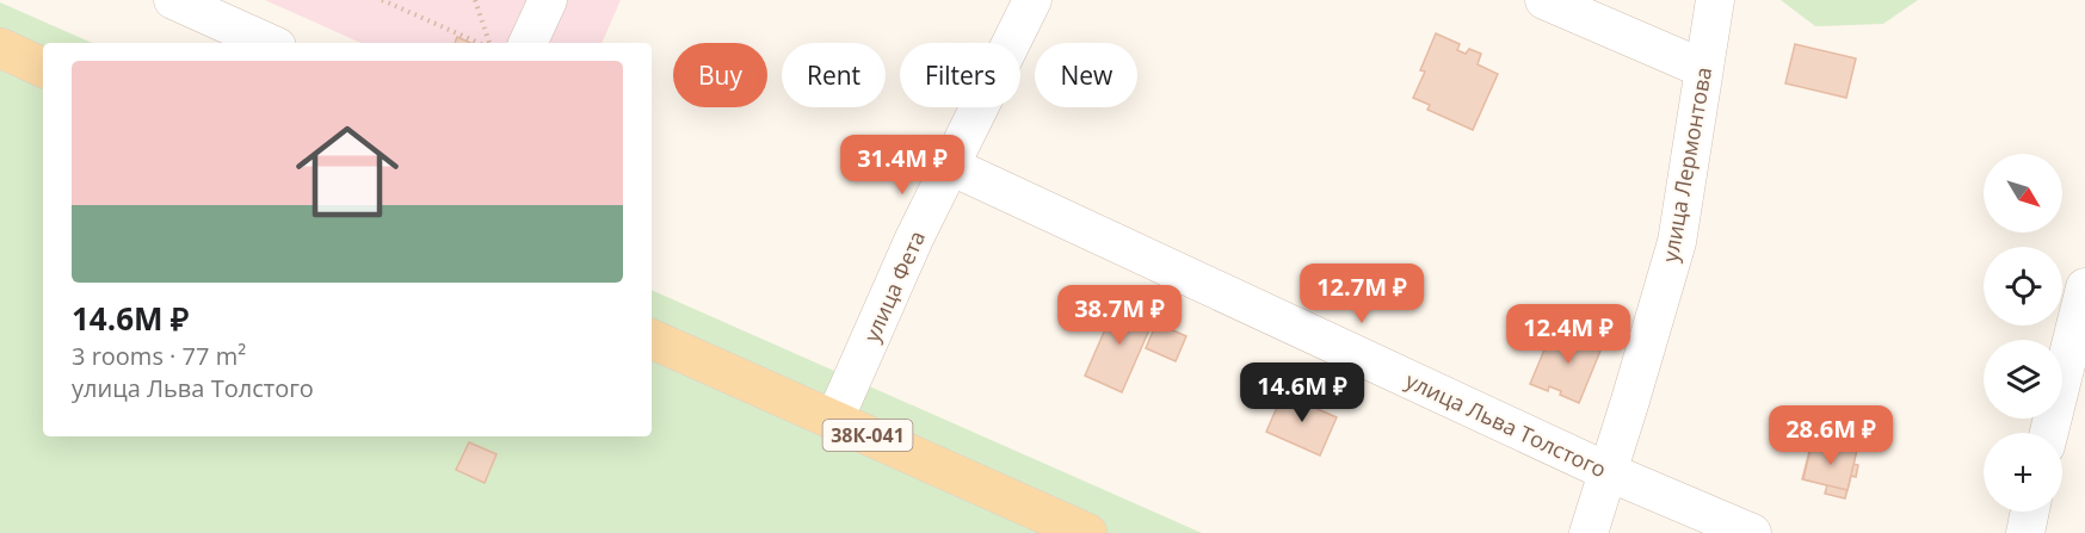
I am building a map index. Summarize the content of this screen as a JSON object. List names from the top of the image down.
{
  "streets": {
    "main road": ["38К-041"],
    "street": ["улица Лермонтова", "улица Фета", "улица Льва Толстого"]
  },
  "crossings": [
    ["улица Лермонтова", "улица Льва Толстого"],
    ["улица Фета", "улица Льва Толстого"],
    ["улица Фета", "38К-041"]
  ],
  "north": "bottom right",
  "page": {
    "chip": [
      "Buy",
      "Rent",
      "Filters",
      "New"
    ],
    "list": [
      {
        "name": "14.6M ₽",
        "note": "3 rooms · 77 m² · улица Льва Толстого"
      }
    ],
    "price": [
      "31.4M ₽",
      "12.7M ₽",
      "38.7M ₽",
      "12.4M ₽",
      "14.6M ₽",
      "28.6M ₽"
    ],
    "map_buttons": "+"
  }
}
